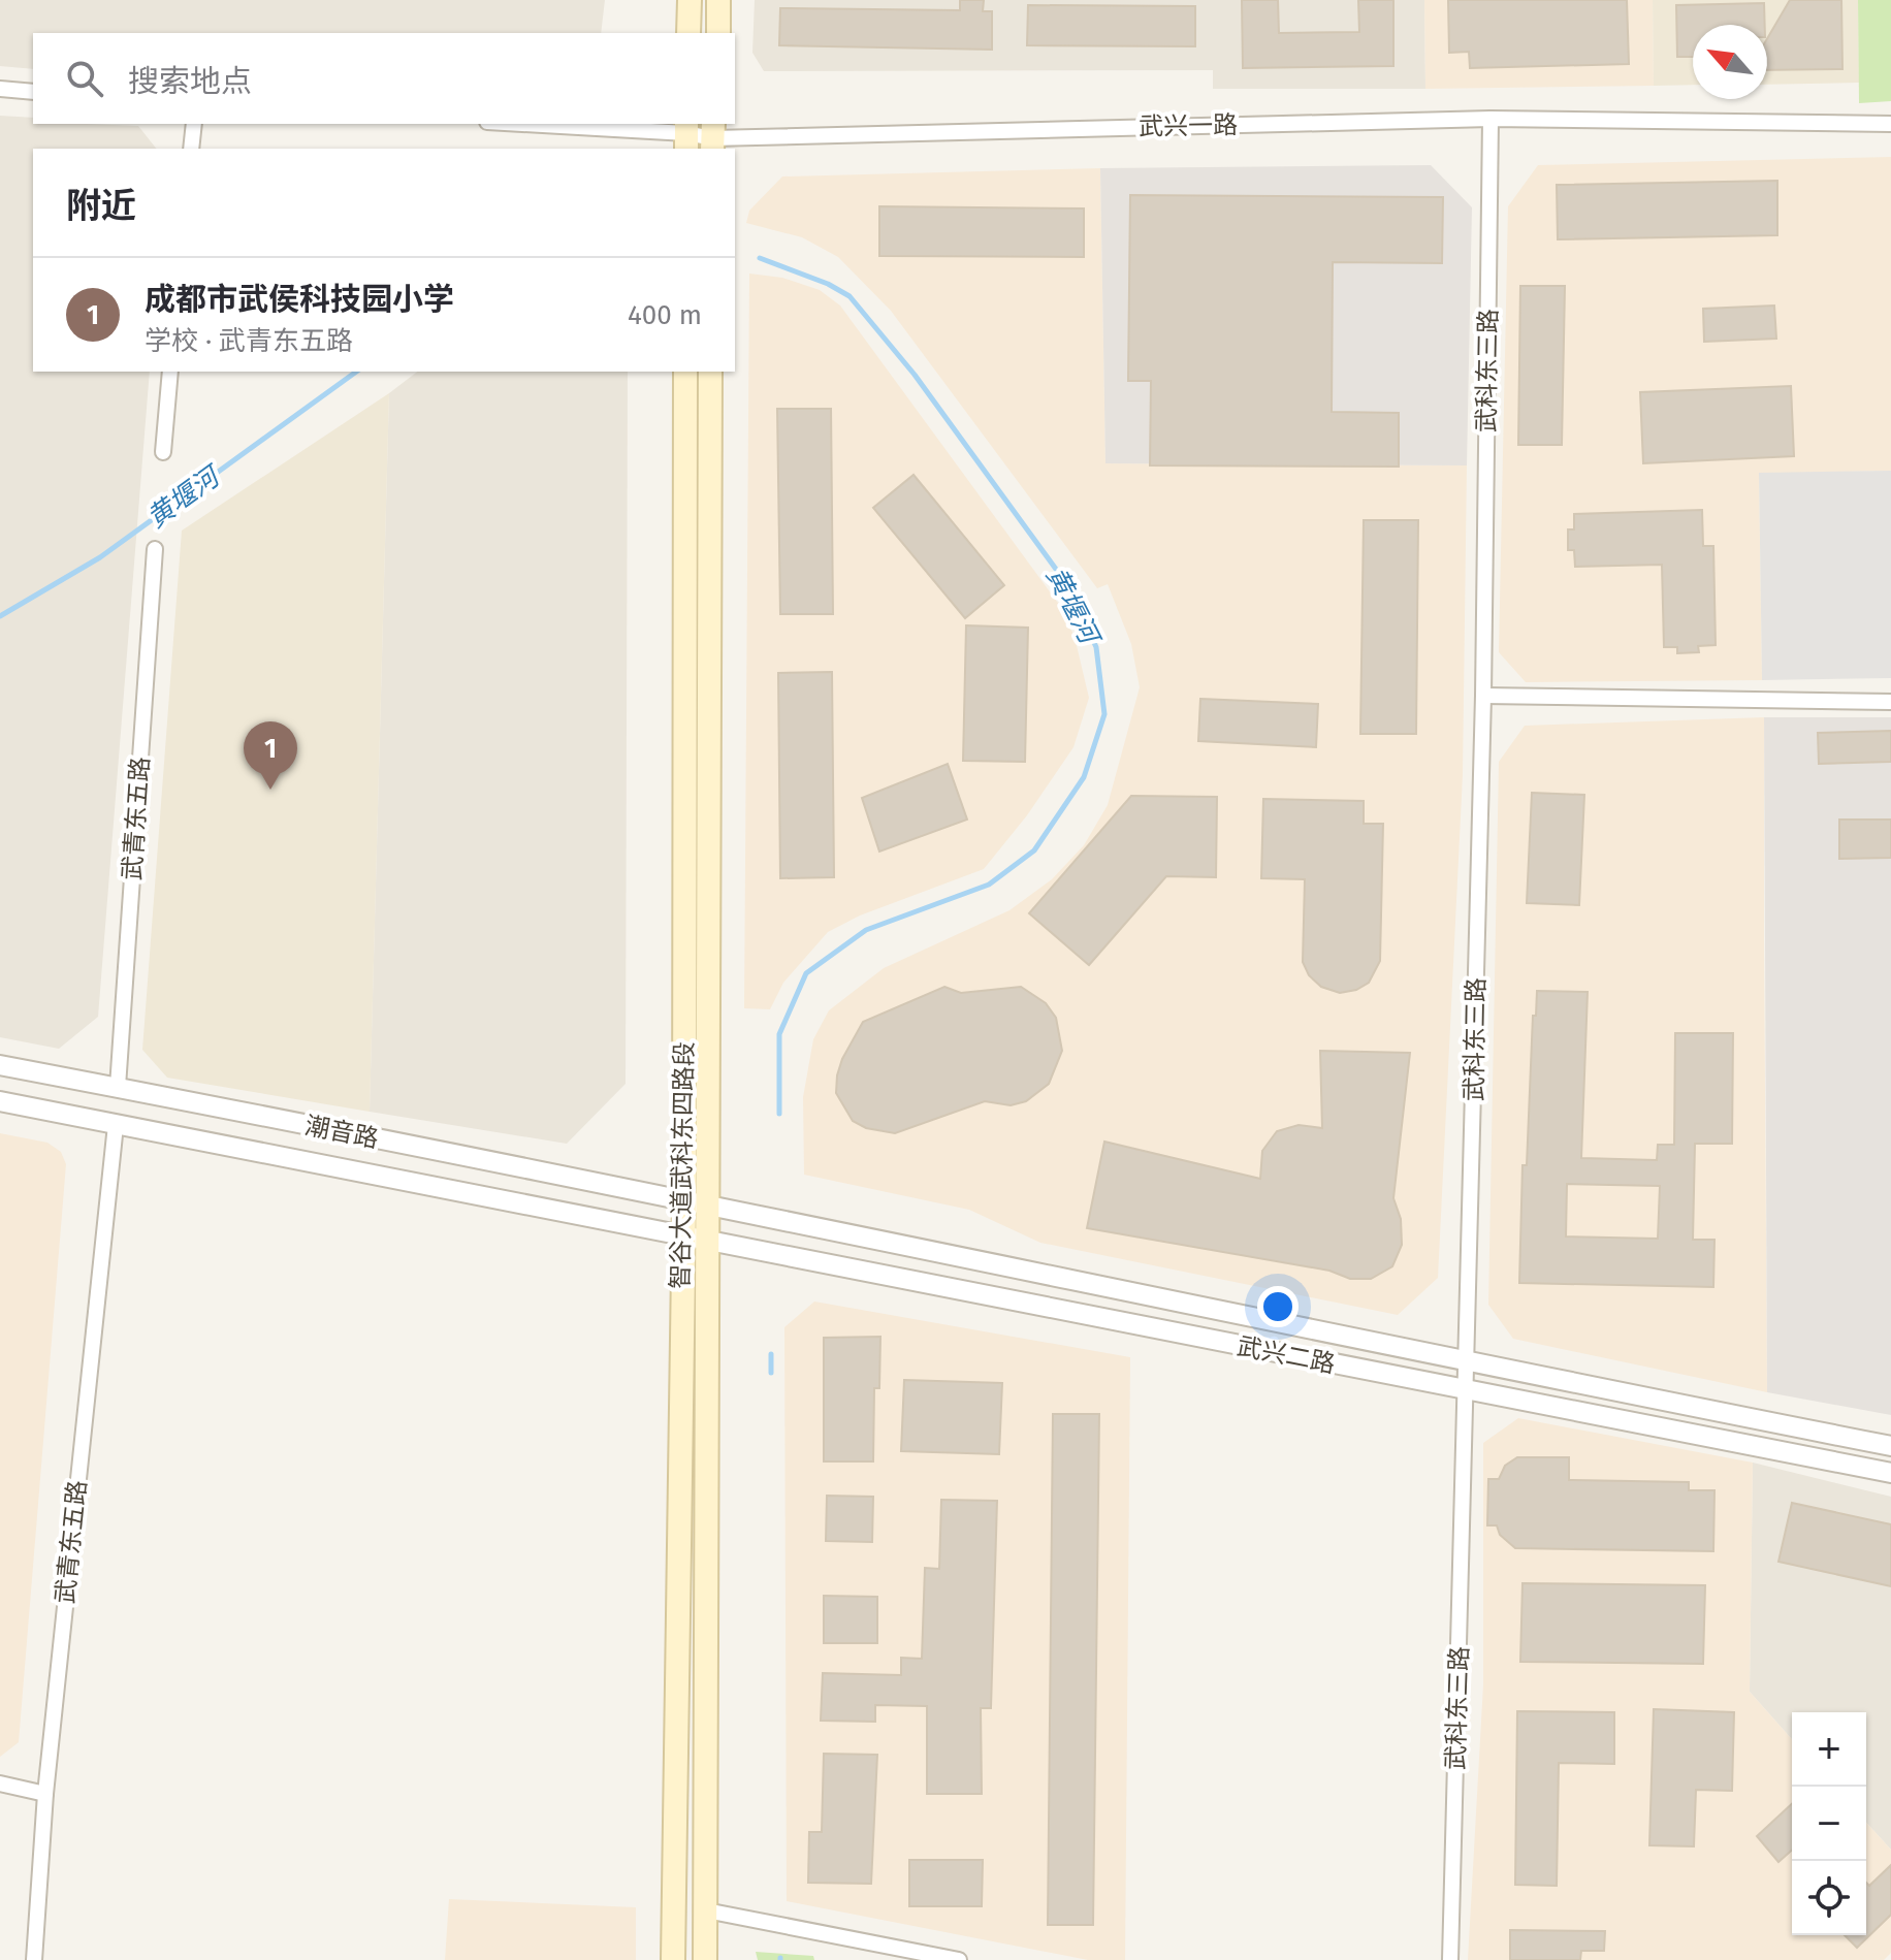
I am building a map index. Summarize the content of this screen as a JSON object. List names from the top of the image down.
{
  "streets": {
    "main road": ["智谷大道武科东四路段"],
    "street": [
      "武兴一路",
      "武科东三路",
      "武青东五路",
      "潮音路",
      "武兴二路"
    ]
  },
  "crossings": [
    ["武兴一路", "武科东三路"],
    ["武科东三路", "潮音路"],
    ["武科东三路", "武兴二路"],
    ["武青东五路", "潮音路"],
    ["潮音路", "智谷大道武科东四路段"],
    ["潮音路", "武兴二路"],
    ["智谷大道武科东四路段", "武兴二路"]
  ],
  "water": ["黄堰河"],
  "north": "top left",
  "page": {
    "search": "搜索地点",
    "heading": "附近",
    "list": [
      {
        "mark": "1",
        "name": "成都市武侯科技园小学",
        "note": "学校 · 武青东五路",
        "value": "400 m"
      }
    ],
    "pins": "1",
    "map_buttons": ["+", "−"]
  }
}
